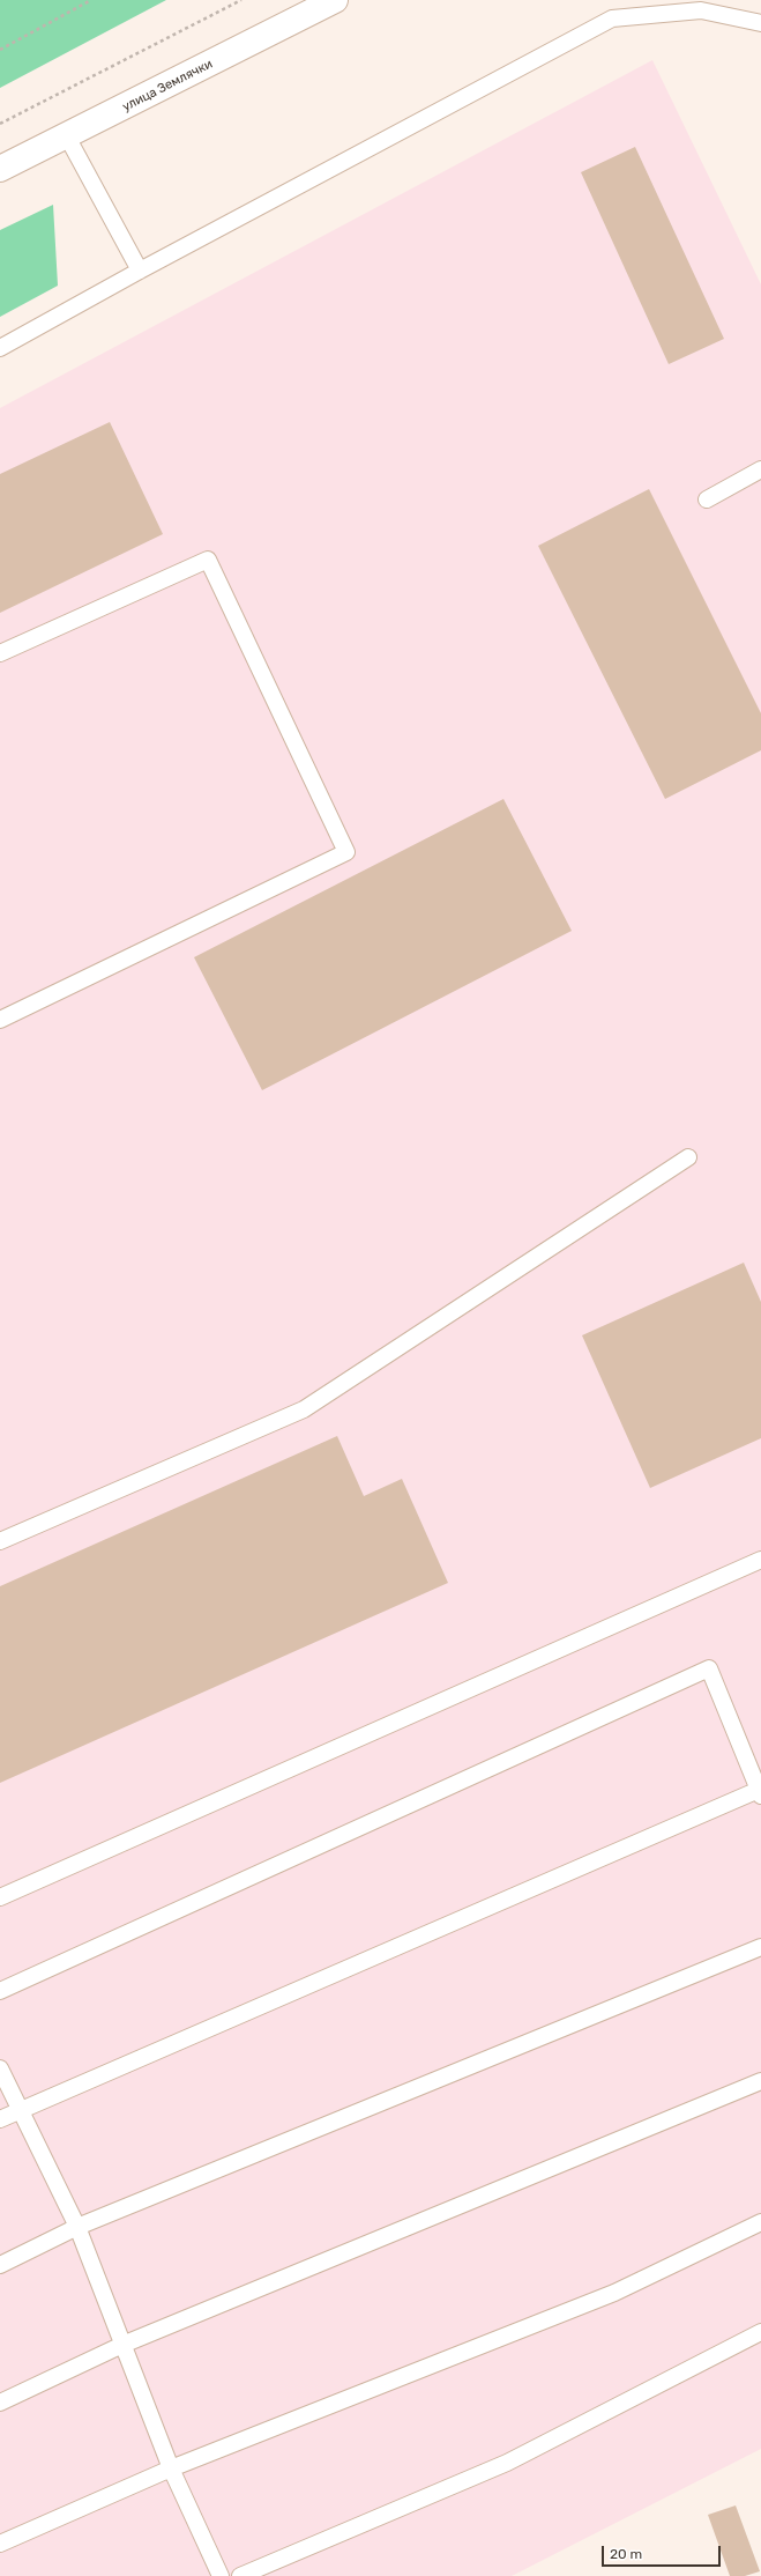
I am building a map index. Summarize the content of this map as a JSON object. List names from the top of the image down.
{
  "streets": {
    "street": ["улица Землячки"]
  },
  "scale_bar": "20 m"
}
